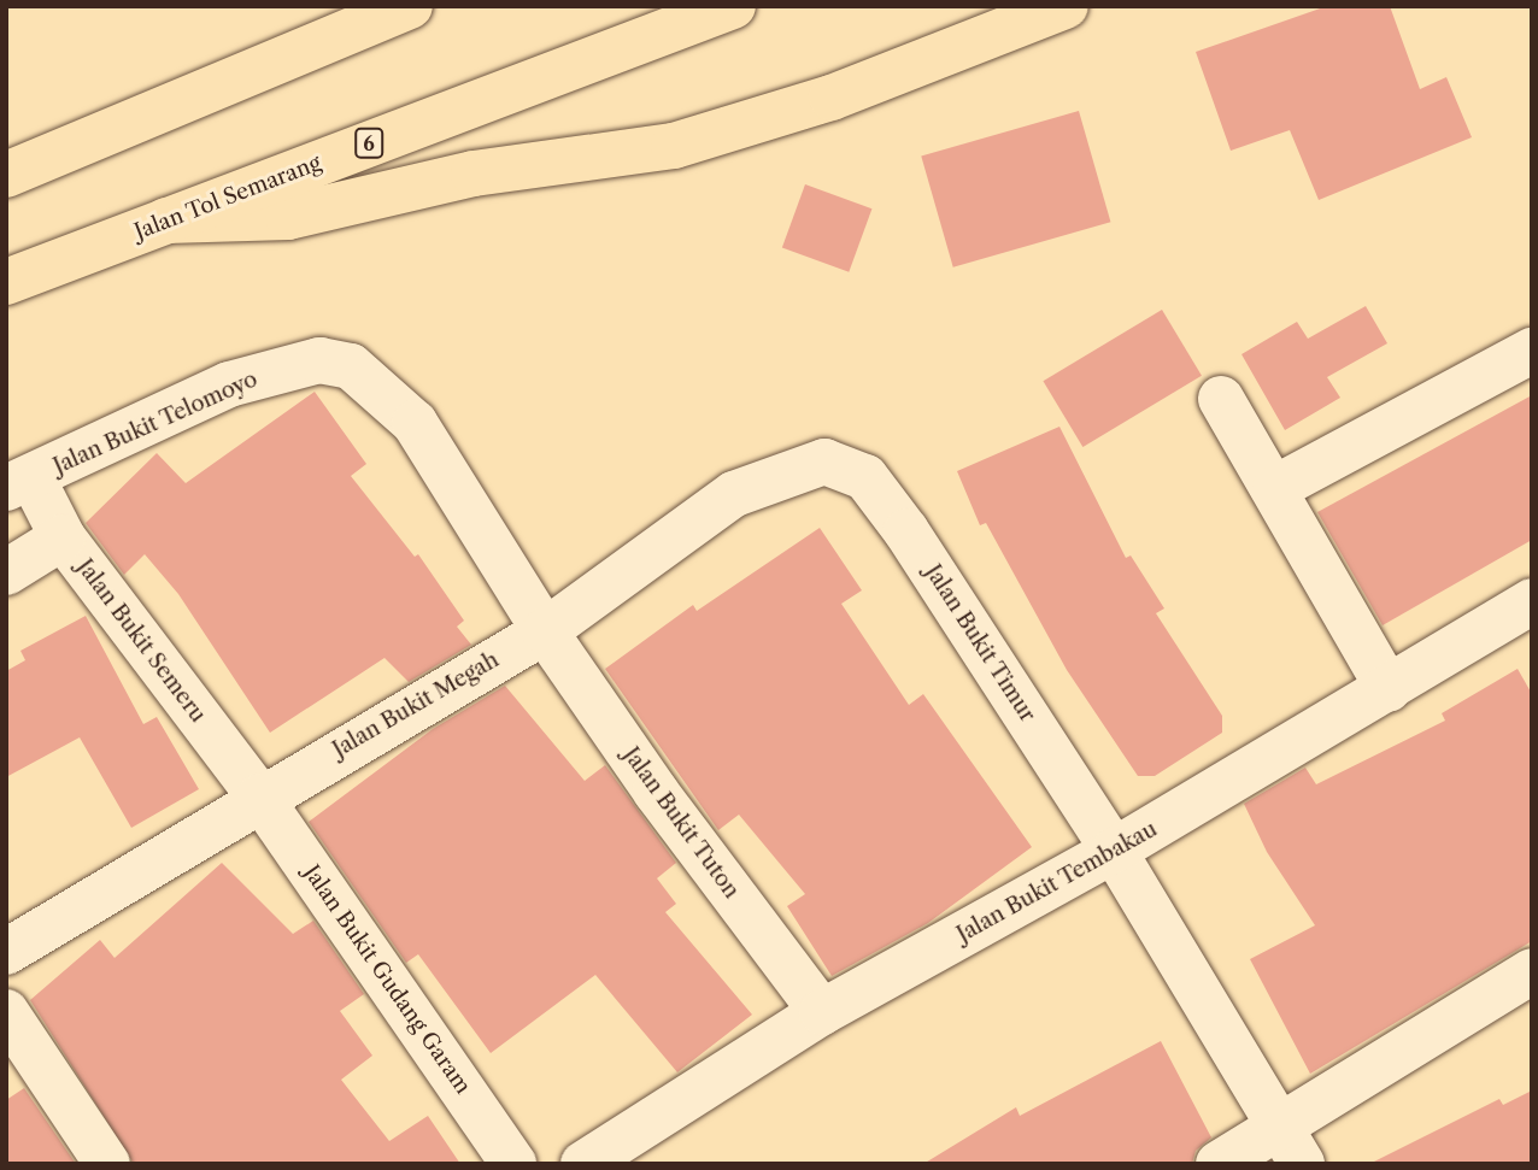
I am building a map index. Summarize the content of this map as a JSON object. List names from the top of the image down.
{
  "streets": {
    "highway": ["6", "Jalan Tol Semarang"],
    "street": [
      "Jalan Bukit Telomoyo",
      "Jalan Bukit Semeru",
      "Jalan Bukit Timur",
      "Jalan Bukit Megah",
      "Jalan Bukit Tuton",
      "Jalan Bukit Tembakau",
      "Jalan Bukit Gudang Garam"
    ]
  },
  "crossings": [
    ["Jalan Bukit Telomoyo", "Jalan Bukit Semeru"],
    ["Jalan Bukit Telomoyo", "Jalan Bukit Megah"],
    ["Jalan Bukit Telomoyo", "Jalan Bukit Tuton"],
    ["Jalan Bukit Semeru", "Jalan Bukit Megah"],
    ["Jalan Bukit Semeru", "Jalan Bukit Gudang Garam"],
    ["Jalan Bukit Timur", "Jalan Bukit Megah"],
    ["Jalan Bukit Timur", "Jalan Bukit Tembakau"],
    ["Jalan Bukit Megah", "Jalan Bukit Tuton"],
    ["Jalan Bukit Megah", "Jalan Bukit Gudang Garam"],
    ["Jalan Bukit Tuton", "Jalan Bukit Tembakau"]
  ]
}
